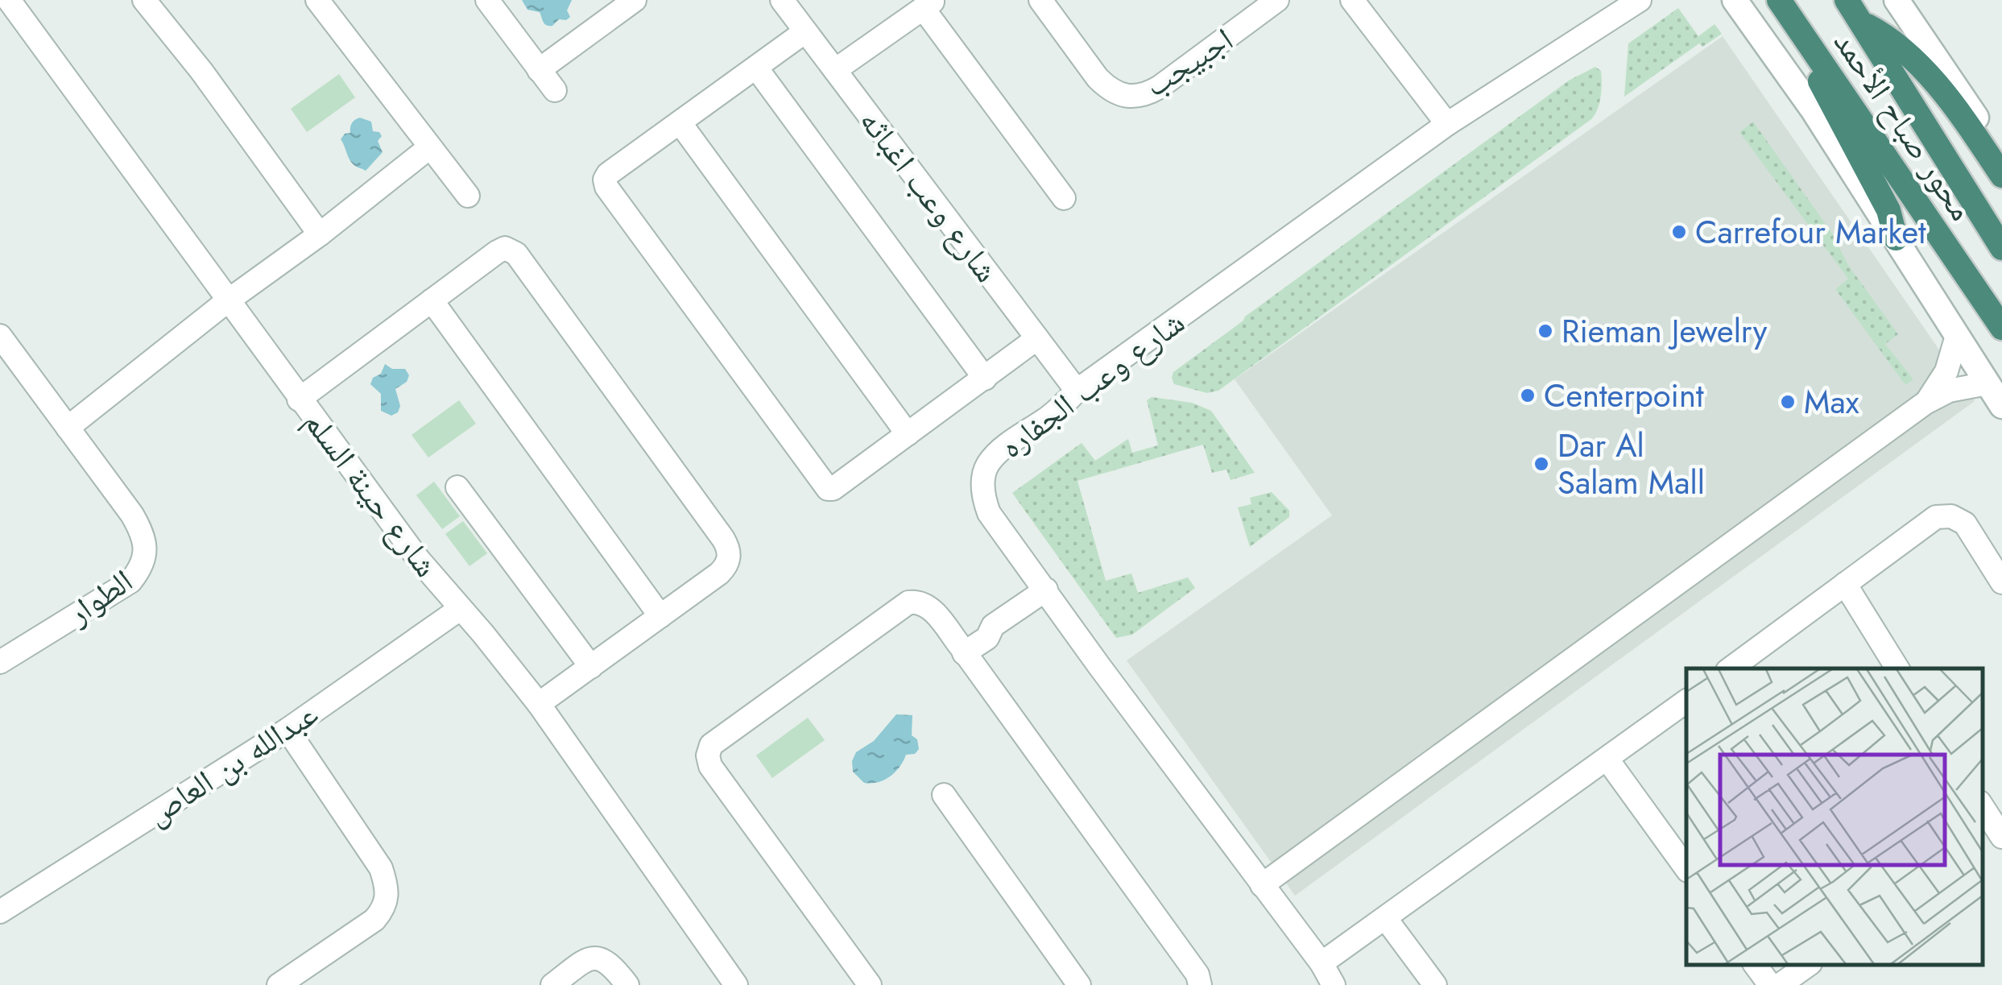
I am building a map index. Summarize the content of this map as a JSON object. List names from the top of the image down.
{
  "streets": {
    "highway": ["محور صباح الأحمد"],
    "street": [
      "اجبيجب",
      "شارع وعب اغباثه",
      "شارع وعب الجفاره",
      "شارع حينة السلم",
      "الطوار",
      "عبدالله بن العاص"
    ]
  },
  "crossings": [
    ["شارع وعب اغباثه", "شارع وعب الجفاره"],
    ["شارع حينة السلم", "عبدالله بن العاص"]
  ],
  "places": [
    "Carrefour Market",
    "Rieman Jewelry",
    "Centerpoint",
    "Max",
    "Dar Al Salam Mall"
  ]
}
